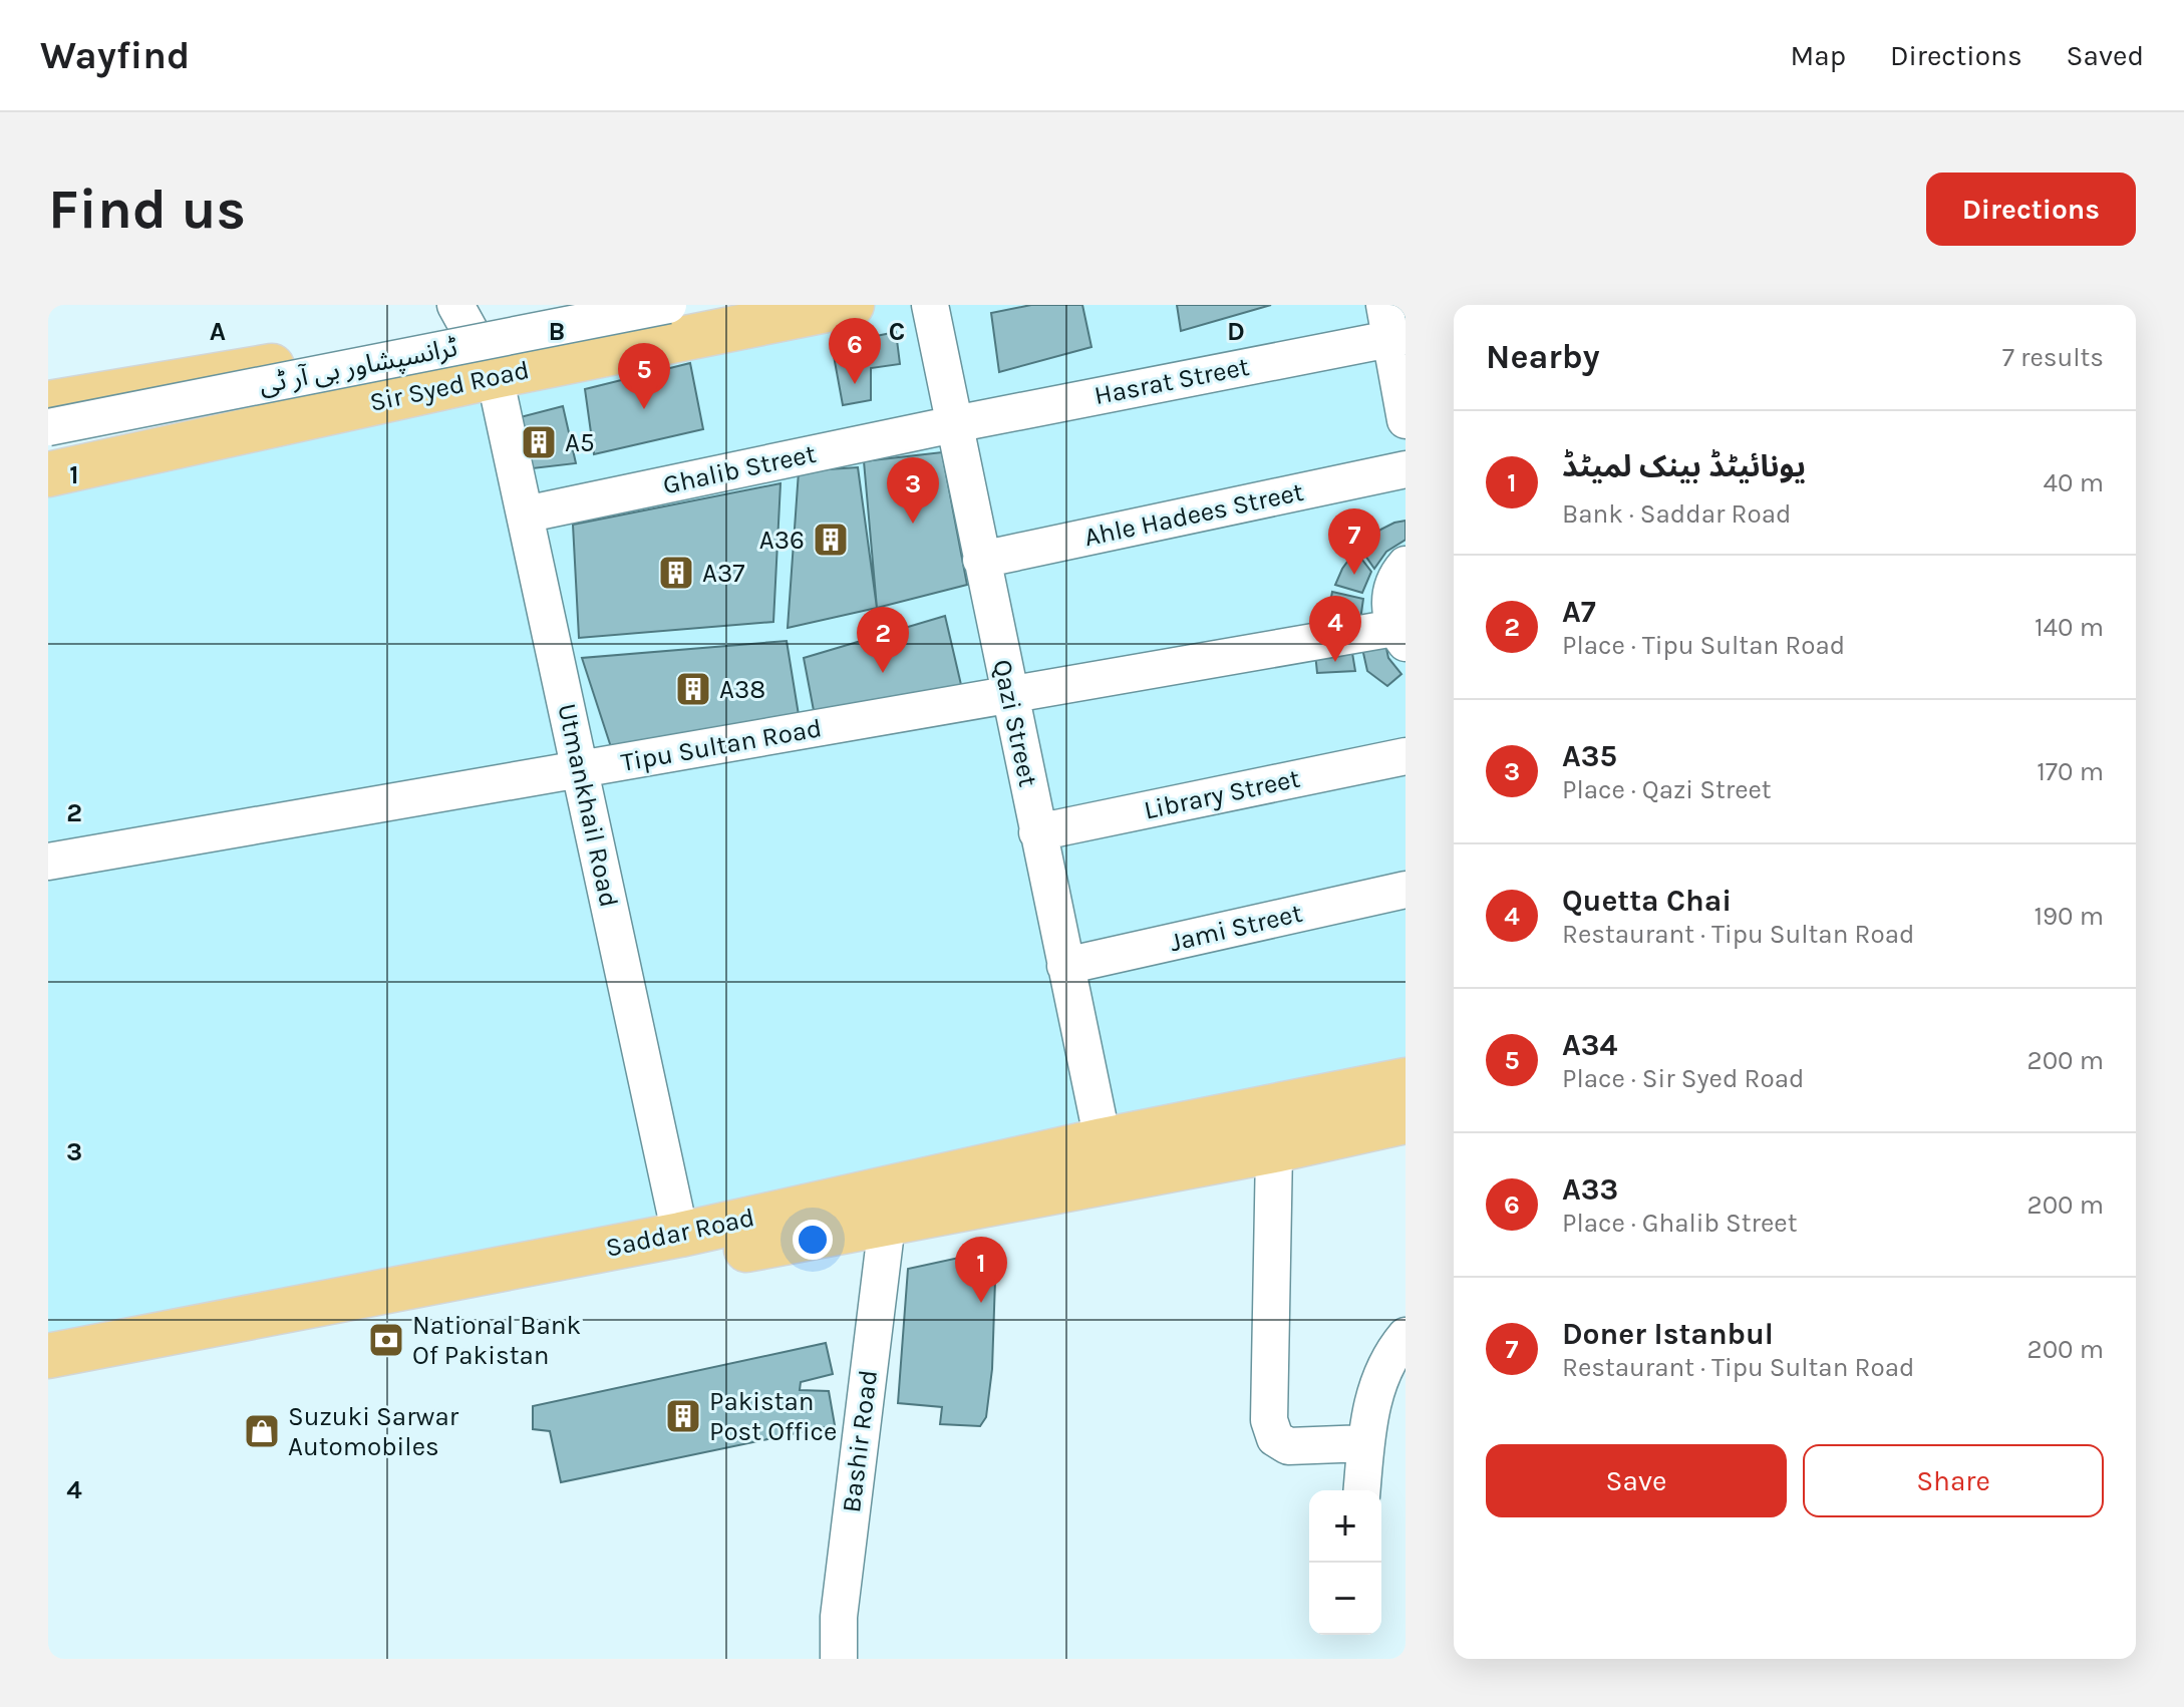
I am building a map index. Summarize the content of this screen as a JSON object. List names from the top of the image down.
{
  "streets": {
    "main road": ["Sir Syed Road", "Saddar Road"],
    "street": [
      "ٹرانسپشاور بی آر ٹی",
      "Hasrat Street",
      "Ghalib Street",
      "Ahle Hadees Street",
      "Qazi Street",
      "Tipu Sultan Road",
      "Library Street",
      "Utmankhail Road",
      "Jami Street",
      "Bashir Road"
    ]
  },
  "crossings": [
    ["Hasrat Street", "Ghalib Street"],
    ["Hasrat Street", "Qazi Street"],
    ["Sir Syed Road", "Utmankhail Road"],
    ["Ghalib Street", "Qazi Street"],
    ["Ghalib Street", "Utmankhail Road"],
    ["Ahle Hadees Street", "Qazi Street"],
    ["Qazi Street", "Tipu Sultan Road"],
    ["Qazi Street", "Library Street"],
    ["Qazi Street", "Jami Street"],
    ["Qazi Street", "Saddar Road"],
    ["Tipu Sultan Road", "Utmankhail Road"],
    ["Utmankhail Road", "Saddar Road"],
    ["Saddar Road", "Bashir Road"]
  ],
  "places": {
    "building": [
      "A5",
      "A36",
      "A37",
      "A38",
      "Pakistan Post Office"
    ],
    "bank": ["National Bank Of Pakistan"],
    "shop": ["Suzuki Sarwar Automobiles"]
  },
  "page": {
    "header": "Wayfind",
    "nav": ["Map", "Directions", "Saved"],
    "buttons": [
      "Directions",
      ["Save", "Share"]
    ],
    "title": "Find us",
    "heading": ["Nearby", "7 results"],
    "pins": [
      "6",
      "5",
      "3",
      "7",
      "4",
      "2",
      "1"
    ],
    "list": [
      {
        "mark": "1",
        "name": "یونائیٹڈ بینک لمیٹڈ",
        "note": "Bank · Saddar Road",
        "value": "40 m"
      },
      {
        "mark": "2",
        "name": "A7",
        "note": "Place · Tipu Sultan Road",
        "value": "140 m"
      },
      {
        "mark": "3",
        "name": "A35",
        "note": "Place · Qazi Street",
        "value": "170 m"
      },
      {
        "mark": "4",
        "name": "Quetta Chai",
        "note": "Restaurant · Tipu Sultan Road",
        "value": "190 m"
      },
      {
        "mark": "5",
        "name": "A34",
        "note": "Place · Sir Syed Road",
        "value": "200 m"
      },
      {
        "mark": "6",
        "name": "A33",
        "note": "Place · Ghalib Street",
        "value": "200 m"
      },
      {
        "mark": "7",
        "name": "Doner Istanbul",
        "note": "Restaurant · Tipu Sultan Road",
        "value": "200 m"
      }
    ],
    "map_buttons": ["+", "−"]
  },
  "grid": {
    "columns": [
      "A",
      "B",
      "C",
      "D"
    ],
    "rows": [
      "1",
      "2",
      "3",
      "4"
    ]
  }
}
